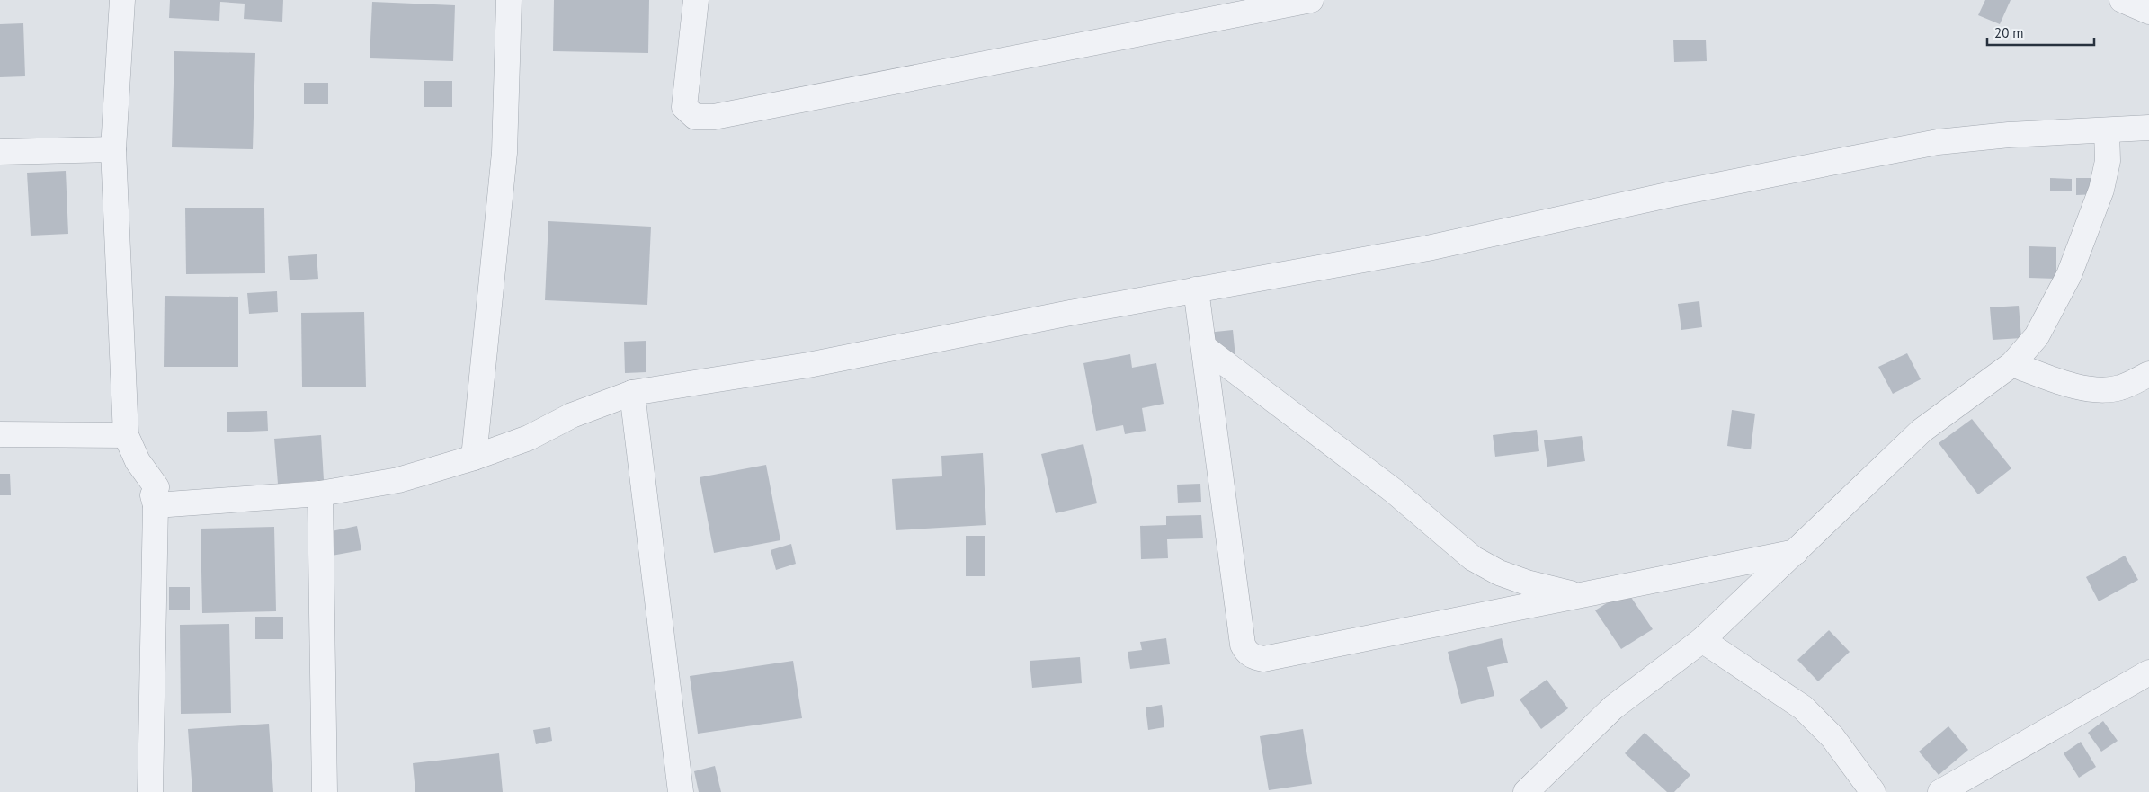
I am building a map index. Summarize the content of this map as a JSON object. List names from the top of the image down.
{
  "scale_bar": "20 m"
}
